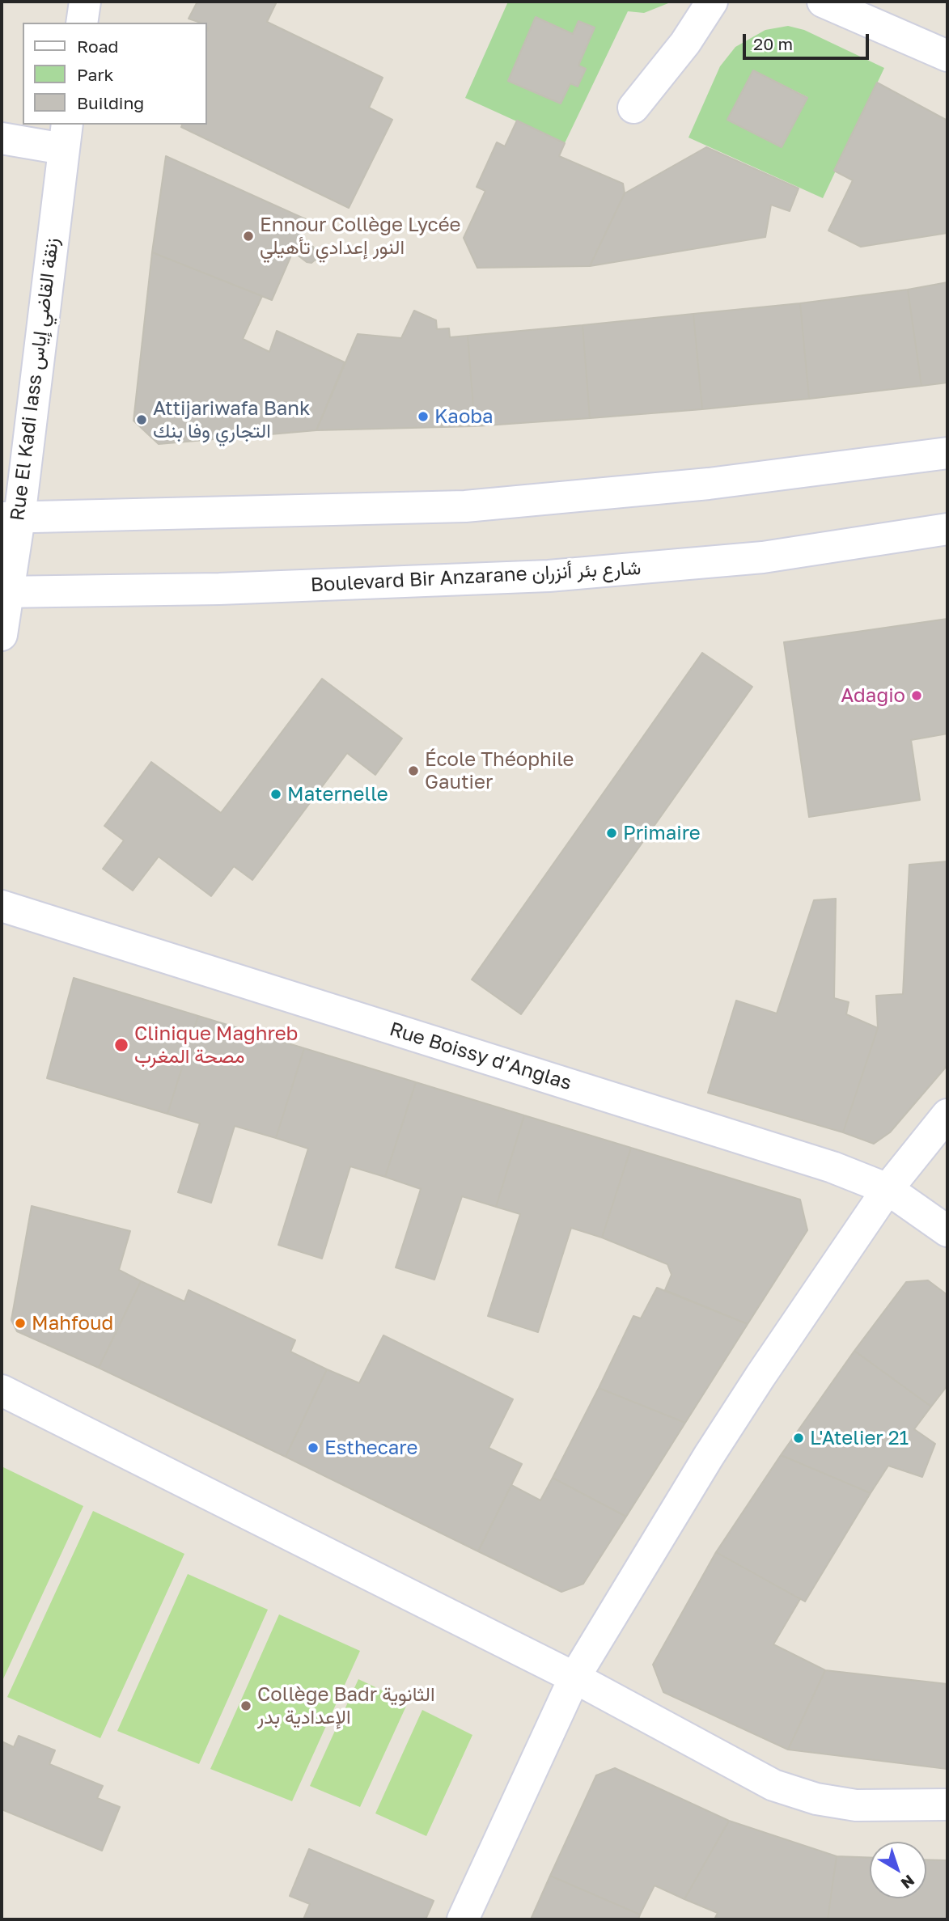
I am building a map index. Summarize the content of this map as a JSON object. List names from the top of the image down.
{
  "streets": {
    "street": ["Rue El Kadi Iass زنقة القاضي إياس", "Boulevard Bir Anzarane شارع بئر أنزران", "Rue Boissy d’Anglas"]
  },
  "crossings": [
    ["Rue El Kadi Iass زنقة القاضي إياس", "Boulevard Bir Anzarane شارع بئر أنزران"]
  ],
  "places": [
    "Ennour Collège Lycée النور إعدادي تأهيلي",
    "Kaoba",
    "Attijariwafa Bank التجاري وفا بنك",
    "Adagio",
    "École Théophile Gautier",
    "Maternelle",
    "Primaire",
    "Clinique Maghreb مصحة المغرب",
    "Mahfoud",
    "L'Atelier 21",
    "Esthecare",
    "Collège Badr الثانوية الإعدادية بدر"
  ],
  "legend": ["Road", "Park", "Building"],
  "scale_bar": "20 m",
  "north": "bottom right"
}
